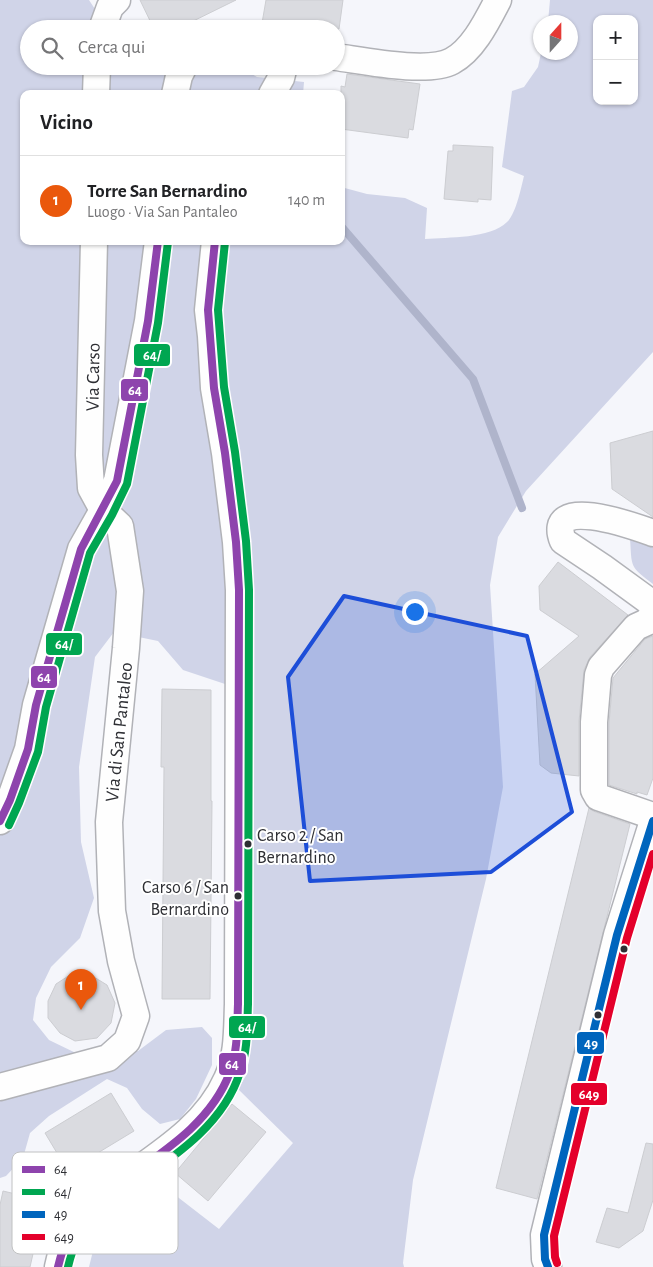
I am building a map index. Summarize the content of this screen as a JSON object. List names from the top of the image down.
{
  "streets": {
    "street": ["Via Carso", "Via di San Pantaleo"]
  },
  "crossings": [
    ["Via Carso", "Via di San Pantaleo"]
  ],
  "places": ["Carso 2 / San Bernardino", "Carso 6 / San Bernardino"],
  "lines": [
    "transit line 64",
    "transit line 64/",
    "transit line 49",
    "transit line 649"
  ],
  "legend": [
    "64",
    "64/",
    "49",
    "649"
  ],
  "north": "top",
  "page": {
    "map_buttons": ["+", "−"],
    "search": "Cerca qui",
    "heading": "Vicino",
    "list": [
      {
        "mark": "1",
        "name": "Torre San Bernardino",
        "note": "Luogo · Via San Pantaleo",
        "value": "140 m"
      }
    ],
    "pins": "1"
  }
}
